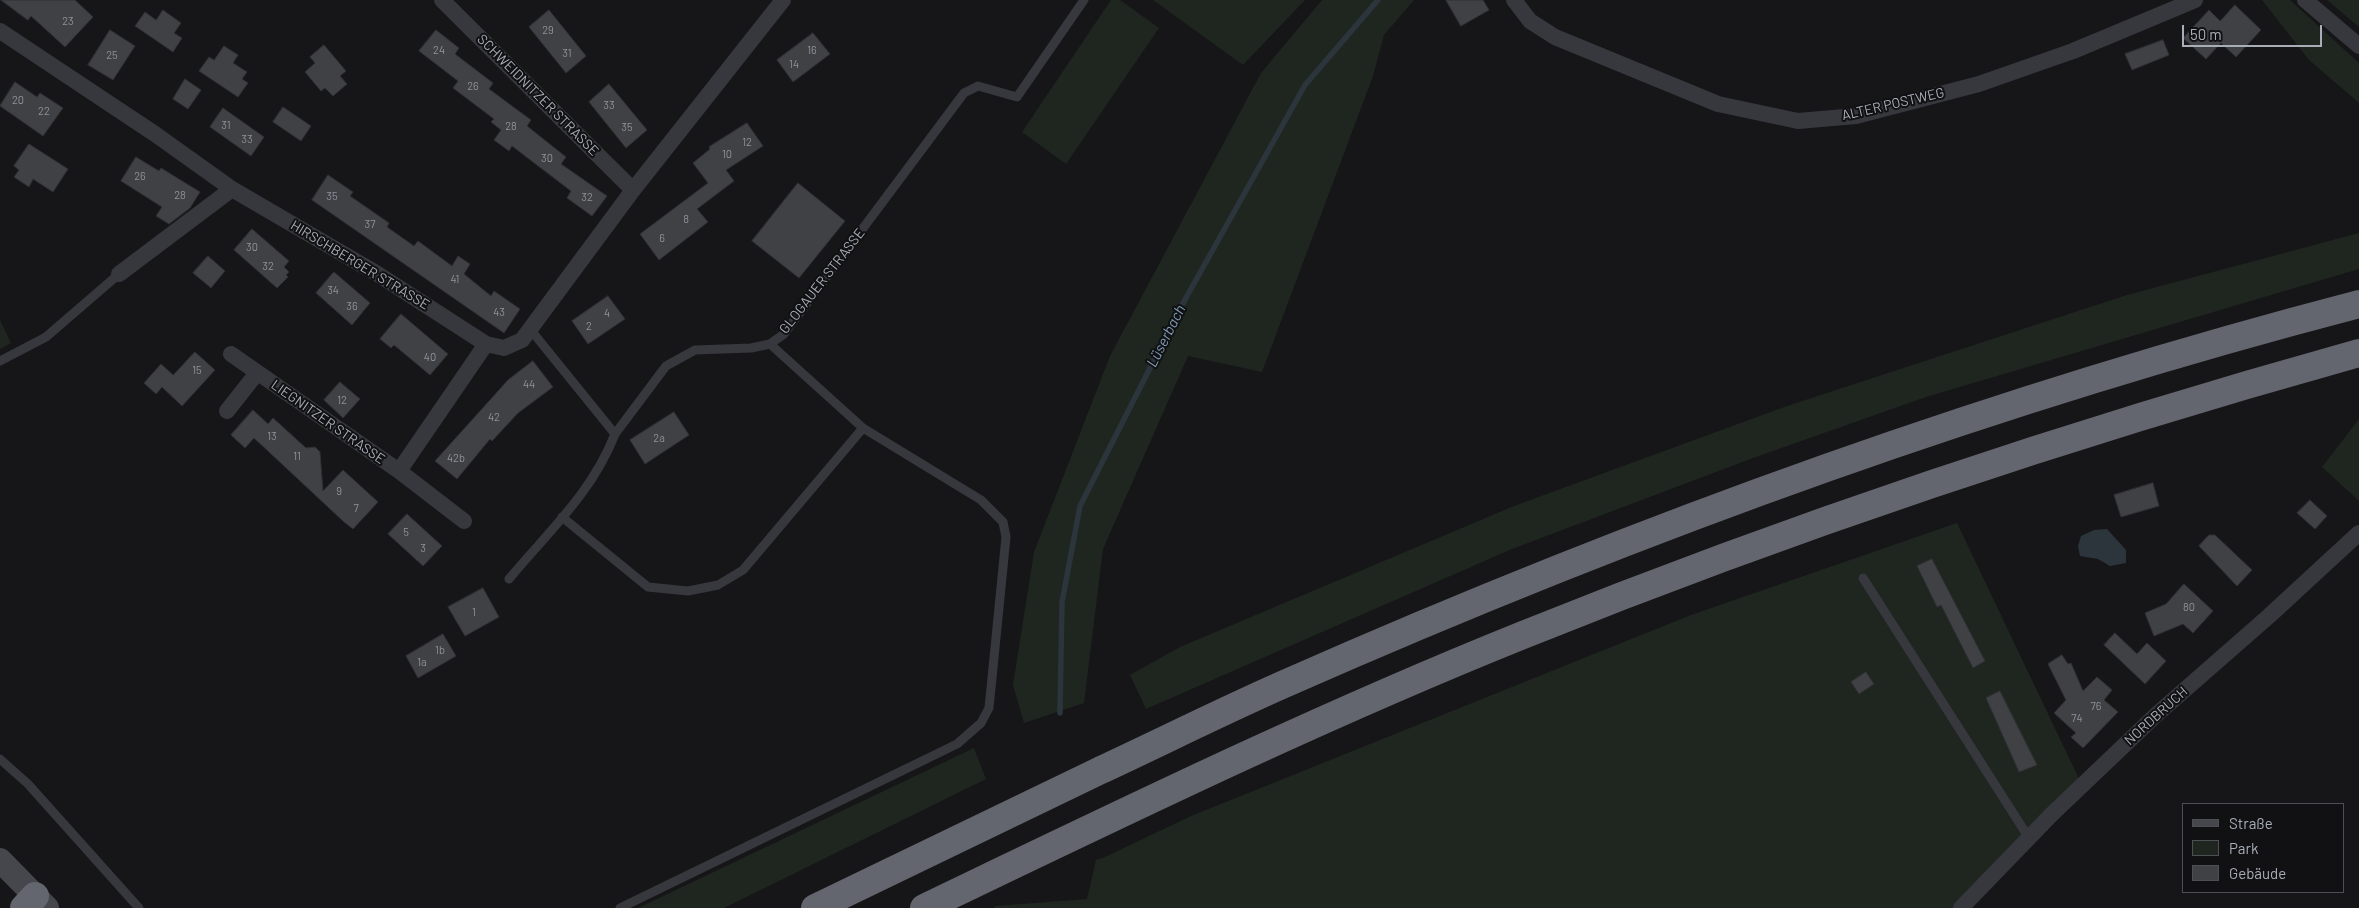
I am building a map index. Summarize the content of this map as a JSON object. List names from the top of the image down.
{
  "streets": {
    "street": [
      "SCHWEIDNITZER STRASSE",
      "ALTER POSTWEG",
      "HIRSCHBERGER STRASSE",
      "LIEGNITZER STRASSE",
      "NORDBRUCH"
    ],
    "lane": ["GLOGAUER STRASSE"]
  },
  "crossings": [
    ["HIRSCHBERGER STRASSE", "LIEGNITZER STRASSE"]
  ],
  "water": ["Lüserbach"],
  "house_numbers": [
    "23",
    "29",
    "24",
    "16",
    "31",
    "25",
    "14",
    "26",
    "20",
    "33",
    "22",
    "31",
    "28",
    "35",
    "33",
    "12",
    "10",
    "30",
    "26",
    "28",
    "35",
    "32",
    "8",
    "37",
    "6",
    "30",
    "32",
    "41",
    "34",
    "36",
    "43",
    "4",
    "2",
    "40",
    "15",
    "44",
    "12",
    "42",
    "13",
    "2a",
    "11",
    "42b",
    "9",
    "7",
    "5",
    "3",
    "80",
    "1",
    "1b",
    "1a",
    "76",
    "74"
  ],
  "legend": ["Straße", "Park", "Gebäude"],
  "scale_bar": "50 m"
}
